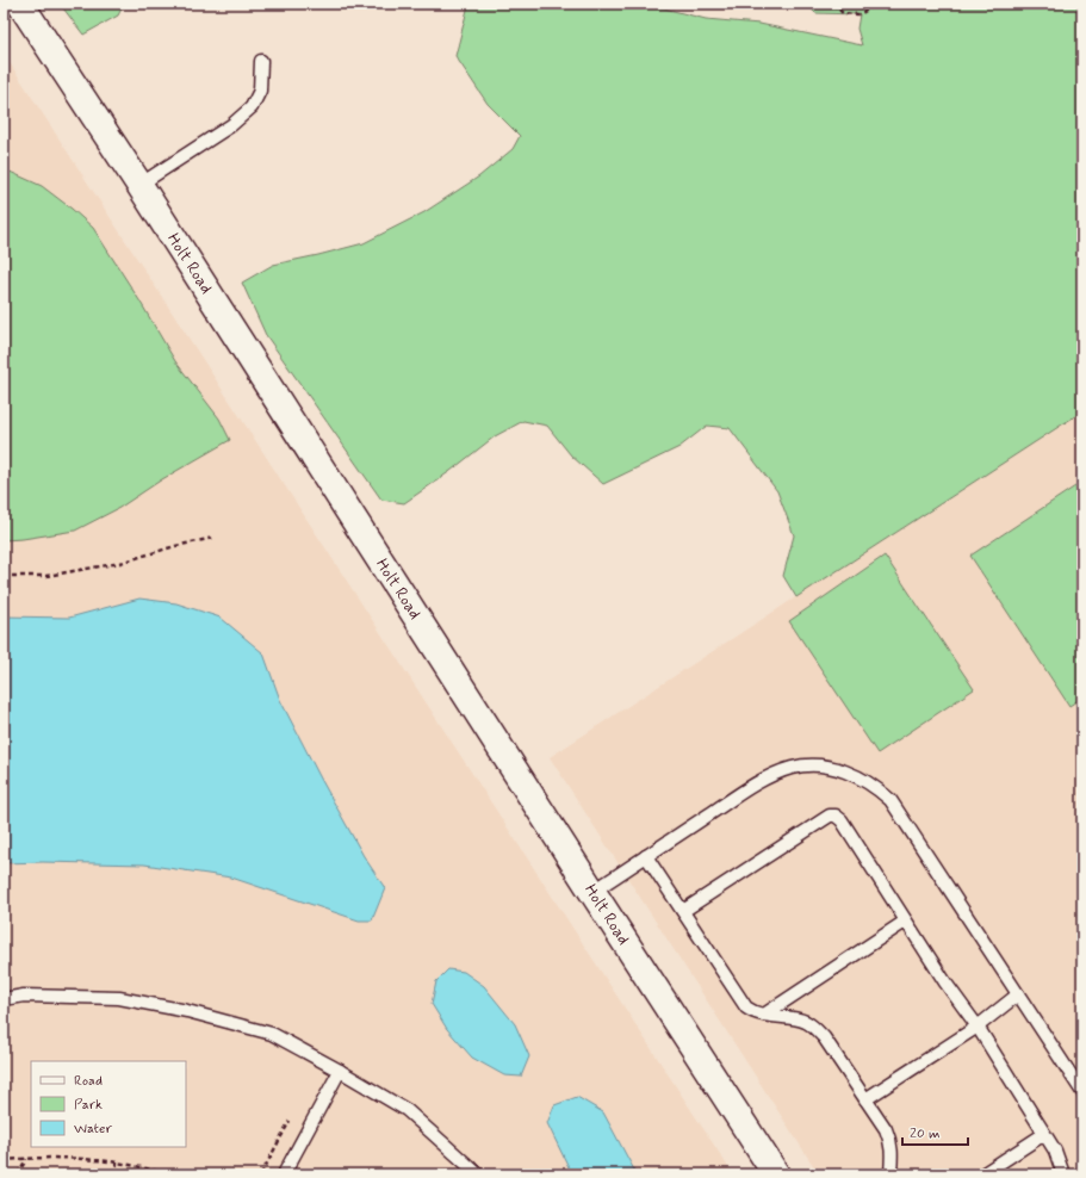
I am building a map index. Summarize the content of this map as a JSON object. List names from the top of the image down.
{
  "streets": {
    "main road": ["Holt Road"]
  },
  "legend": ["Road", "Park", "Water"],
  "scale_bar": "20 m"
}
